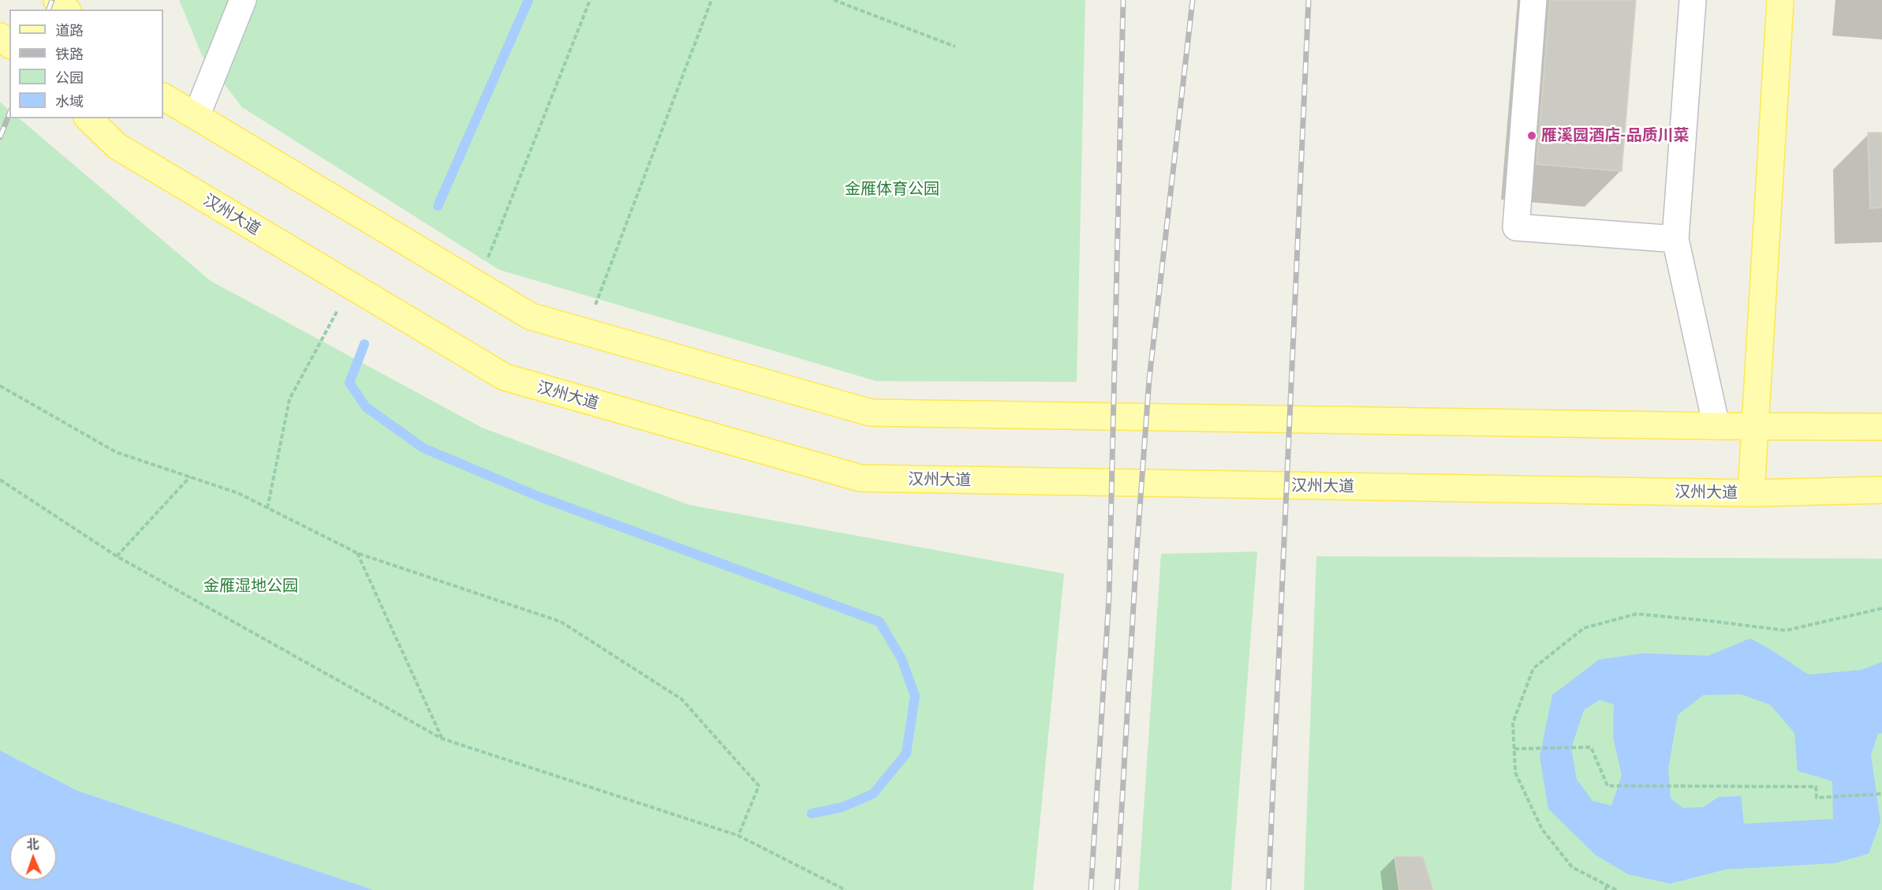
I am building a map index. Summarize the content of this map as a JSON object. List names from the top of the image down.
{
  "streets": {
    "main road": ["汉州大道"]
  },
  "parks": ["金雁体育公园", "金雁湿地公园"],
  "places": ["雁溪园酒店-品质川菜"],
  "legend": [
    "道路",
    "铁路",
    "公园",
    "水域"
  ],
  "north": "top"
}
